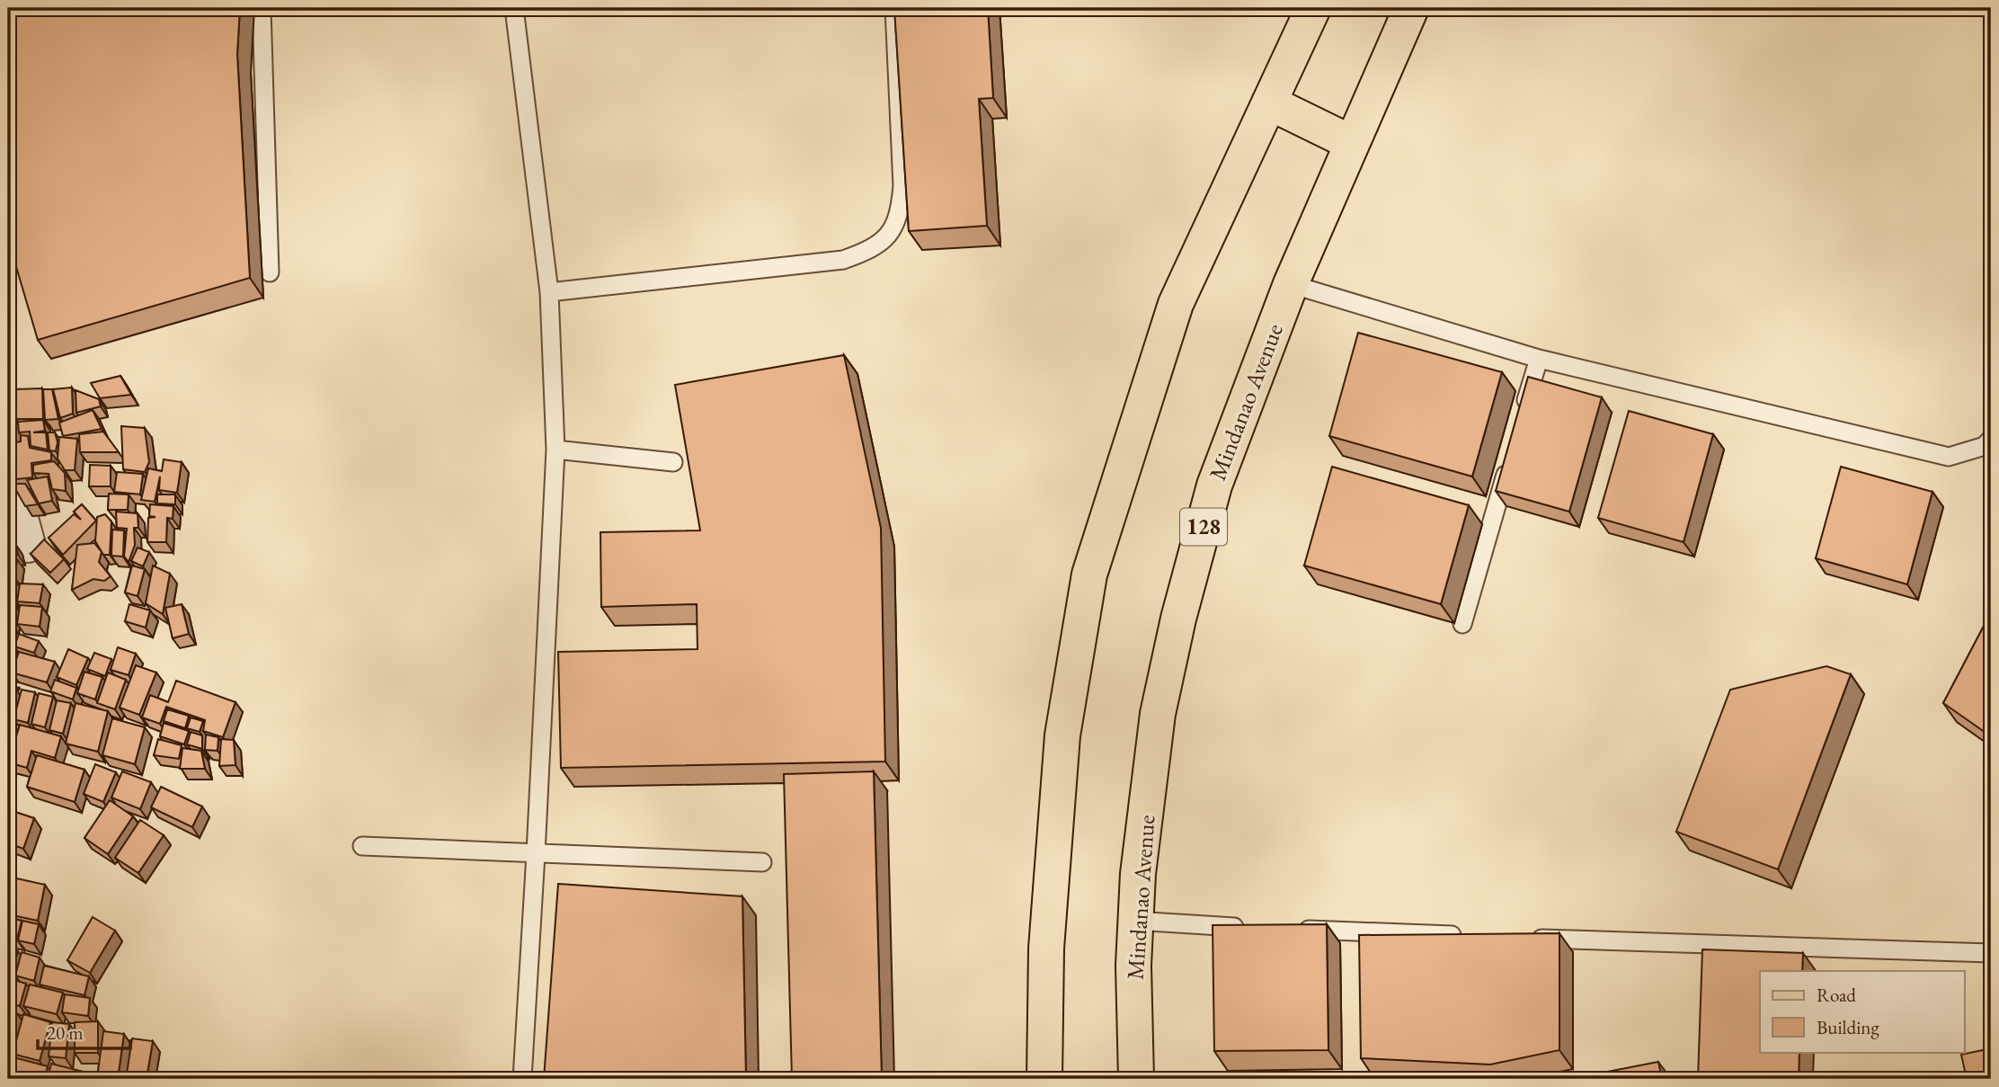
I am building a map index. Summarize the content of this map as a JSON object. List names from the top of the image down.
{
  "streets": {
    "main road": ["Mindanao Avenue", "128"]
  },
  "legend": ["Road", "Building"],
  "scale_bar": "20 m"
}
